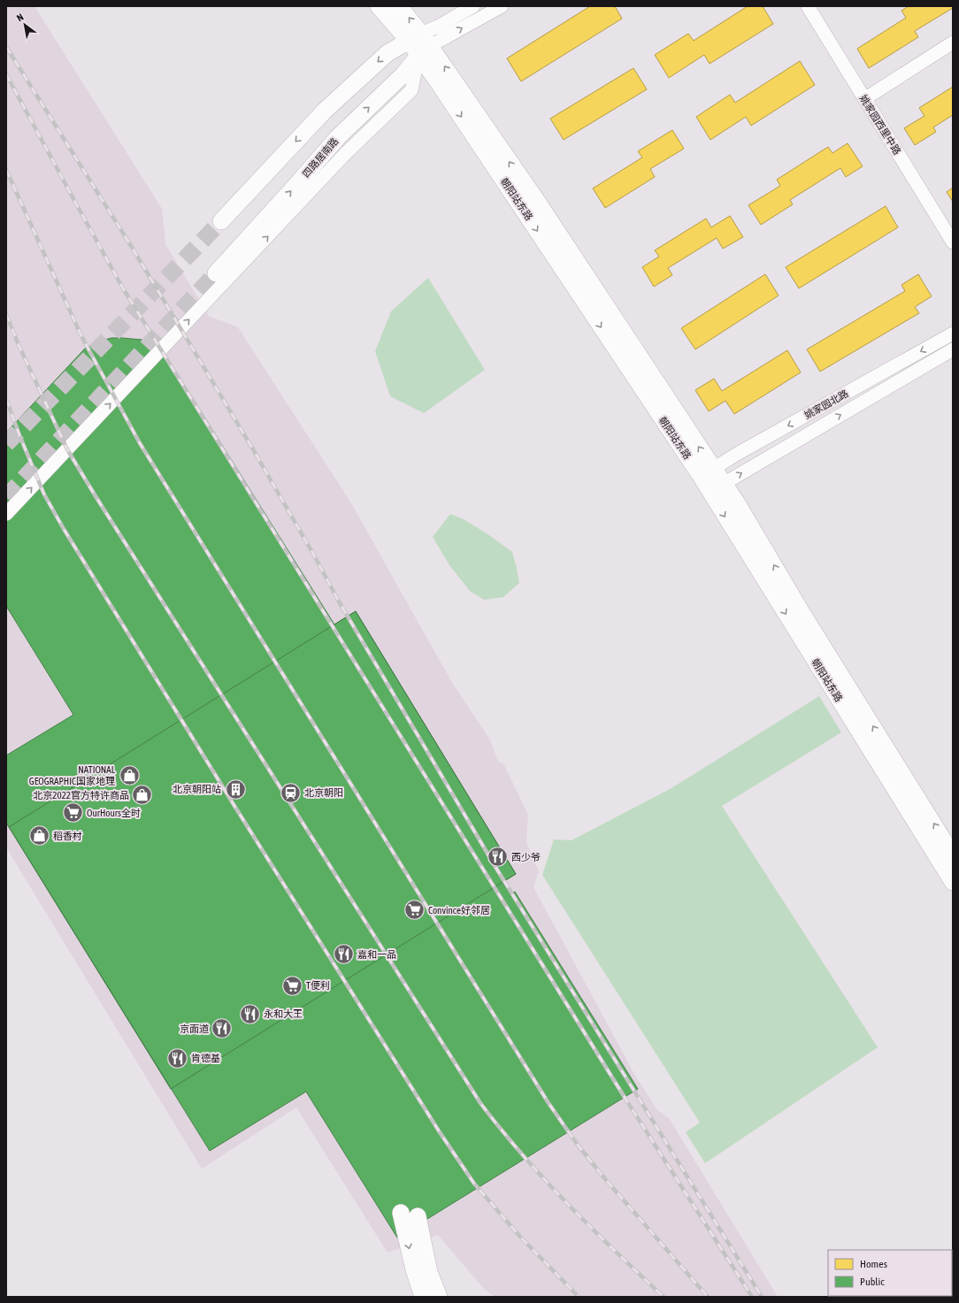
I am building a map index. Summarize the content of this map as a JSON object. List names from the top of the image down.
{
  "streets": {
    "main road": ["四路居南路", "朝阳站东路"],
    "street": ["姚家园西里中路", "姚家园北路"]
  },
  "crossings": [
    ["四路居南路", "朝阳站东路"],
    ["朝阳站东路", "姚家园北路"]
  ],
  "places": {
    "shop": ["NATIONAL GEOGRAPHIC国家地理", "北京2022官方特许商品", "稻香村"],
    "building": ["北京朝阳站"],
    "station": ["北京朝阳"],
    "supermarket": ["OurHours全时", "Convince好邻居", "T便利"],
    "restaurant": [
      "西少爷",
      "嘉和一品",
      "永和大王",
      "京面道",
      "肯德基"
    ]
  },
  "legend": ["Homes", "Public"],
  "north": "top left"
}
